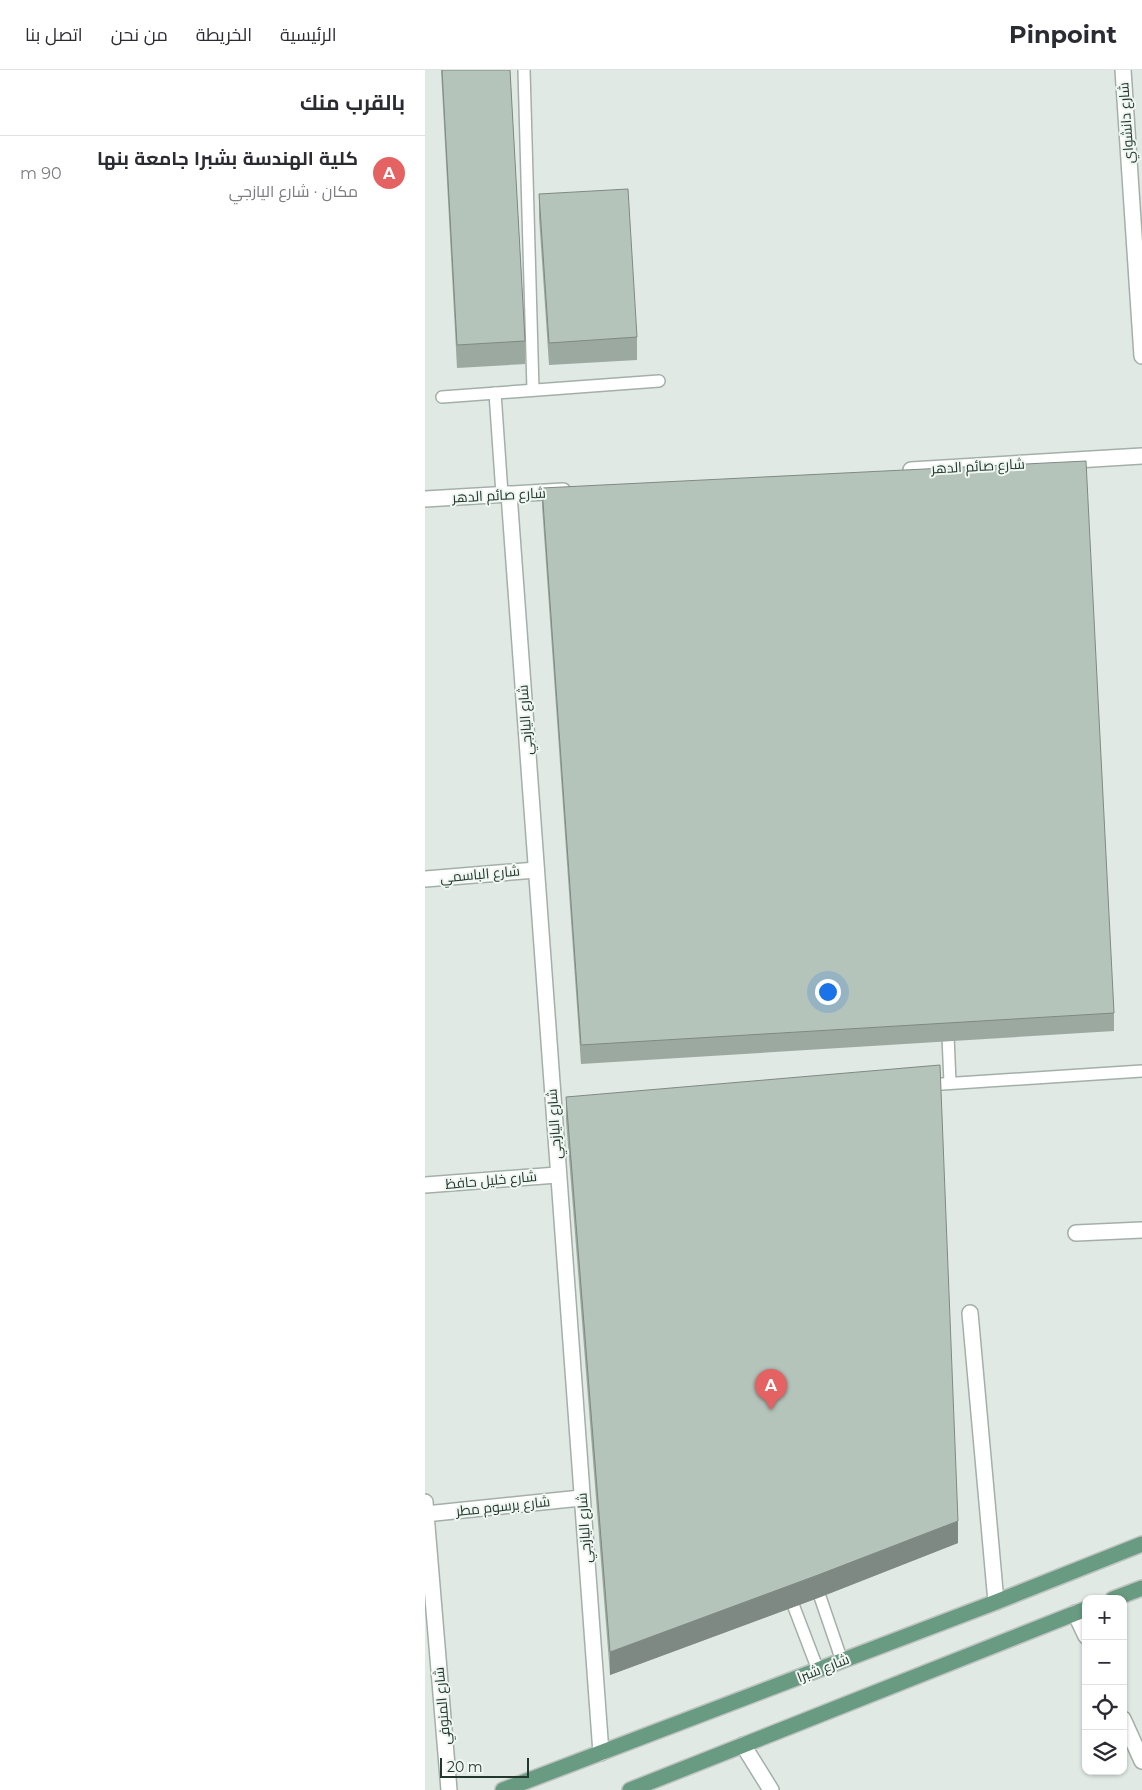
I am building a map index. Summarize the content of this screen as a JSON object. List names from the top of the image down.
{
  "streets": {
    "main road": ["شارع شبرا"],
    "street": [
      "شارع دانشواي",
      "شارع صائم الدهر",
      "شارع اليازجي",
      "شارع الباسمي",
      "شارع خليل حافظ",
      "شارع برسوم مطر",
      "شارع المنوفي"
    ]
  },
  "crossings": [
    ["شارع صائم الدهر", "شارع اليازجي"],
    ["شارع اليازجي", "شارع الباسمي"],
    ["شارع اليازجي", "شارع خليل حافظ"],
    ["شارع اليازجي", "شارع برسوم مطر"],
    ["شارع اليازجي", "شارع شبرا"],
    ["شارع برسوم مطر", "شارع المنوفي"]
  ],
  "scale_bar": "20 m",
  "page": {
    "header": "Pinpoint",
    "nav": [
      "الرئيسية",
      "الخريطة",
      "من نحن",
      "اتصل بنا"
    ],
    "heading": "بالقرب منك",
    "list": [
      {
        "mark": "A",
        "name": "كلية الهندسة بشبرا جامعة بنها",
        "note": "مكان · شارع اليازجي",
        "value": "90 m"
      }
    ],
    "pins": "A",
    "map_buttons": ["+", "−"],
    "scale": "20 m"
  }
}
